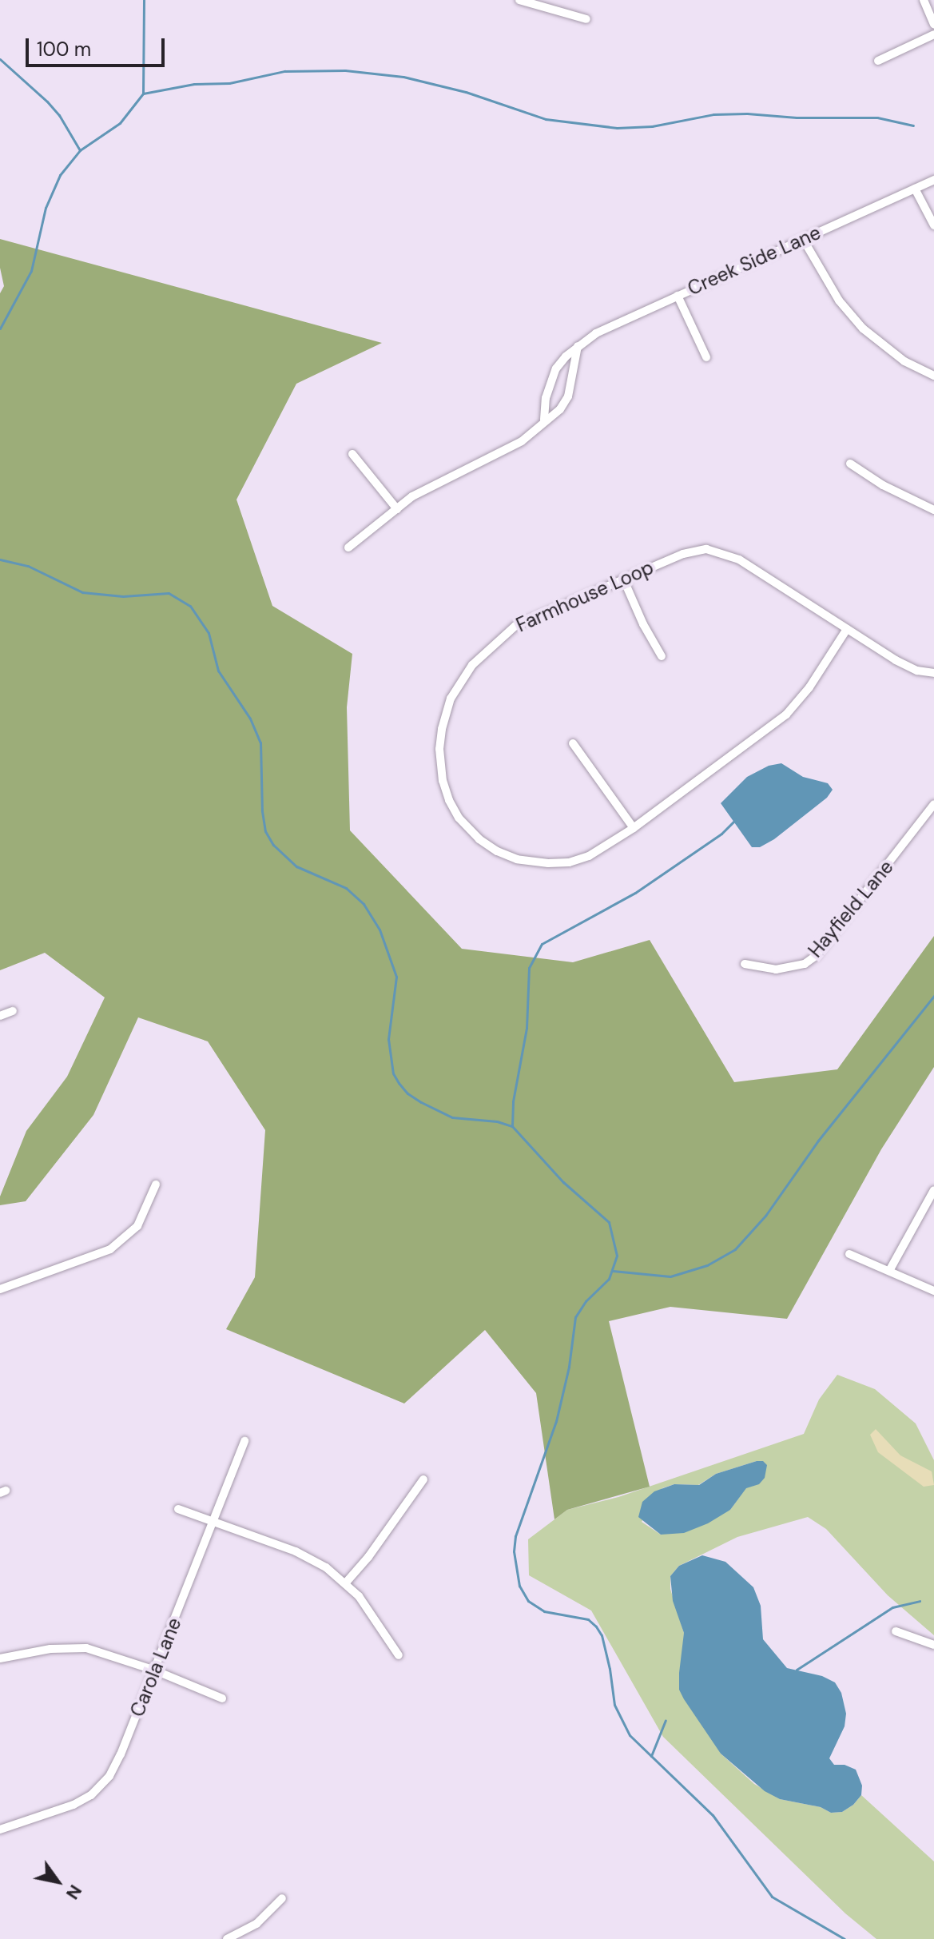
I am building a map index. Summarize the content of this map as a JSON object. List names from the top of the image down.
{
  "streets": {
    "street": [
      "Creek Side Lane",
      "Farmhouse Loop",
      "Hayfield Lane",
      "Carola Lane"
    ]
  },
  "scale_bar": "100 m",
  "north": "bottom right"
}
